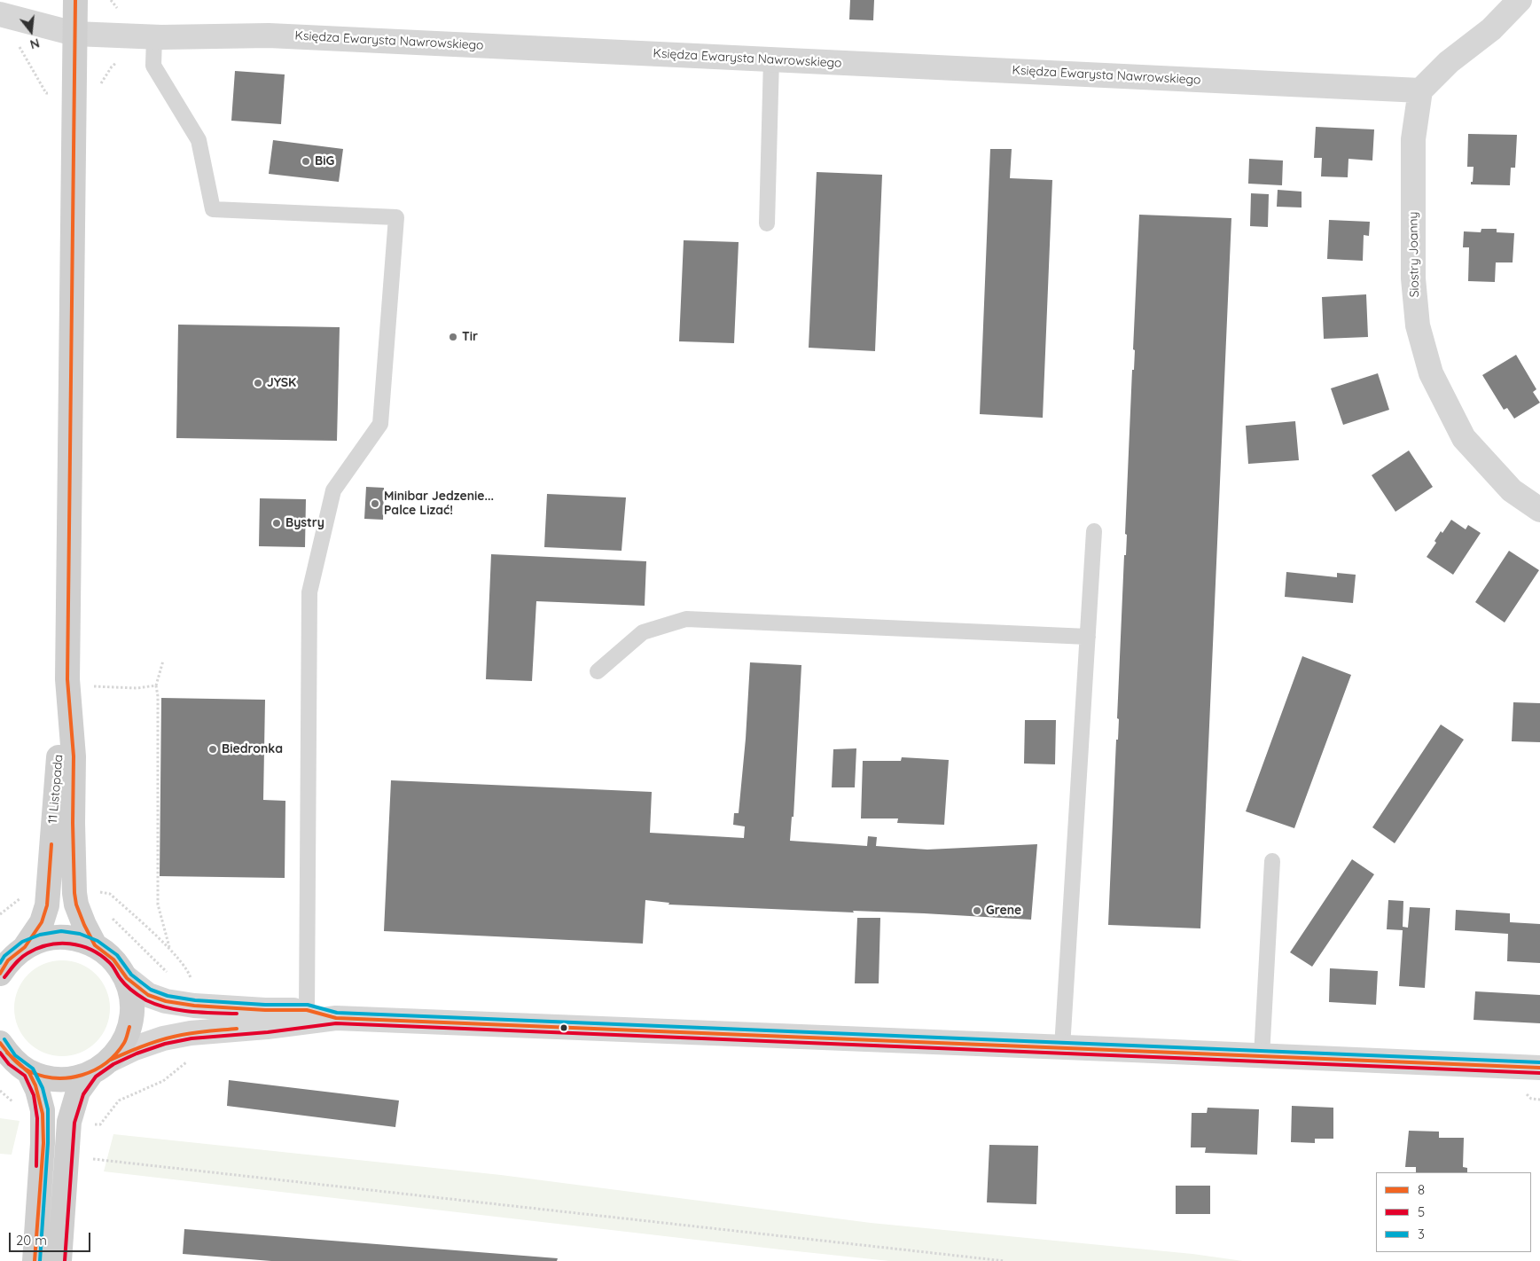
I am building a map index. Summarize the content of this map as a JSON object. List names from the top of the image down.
{
  "streets": {
    "main road": ["11 Listopada"],
    "street": ["Księdza Ewarysta Nawrowskiego", "Siostry Joanny"]
  },
  "crossings": [
    ["Księdza Ewarysta Nawrowskiego", "Siostry Joanny"],
    ["Księdza Ewarysta Nawrowskiego", "11 Listopada"]
  ],
  "places": [
    "BiG",
    "Tir",
    "JYSK",
    "Minibar Jedzenie... Palce Lizać!",
    "Bystry",
    "Biedronka",
    "Grene"
  ],
  "lines": ["transit line 8", "transit line 3", "transit line 5"],
  "legend": ["8", "5", "3"],
  "scale_bar": "20 m",
  "north": "bottom"
}
